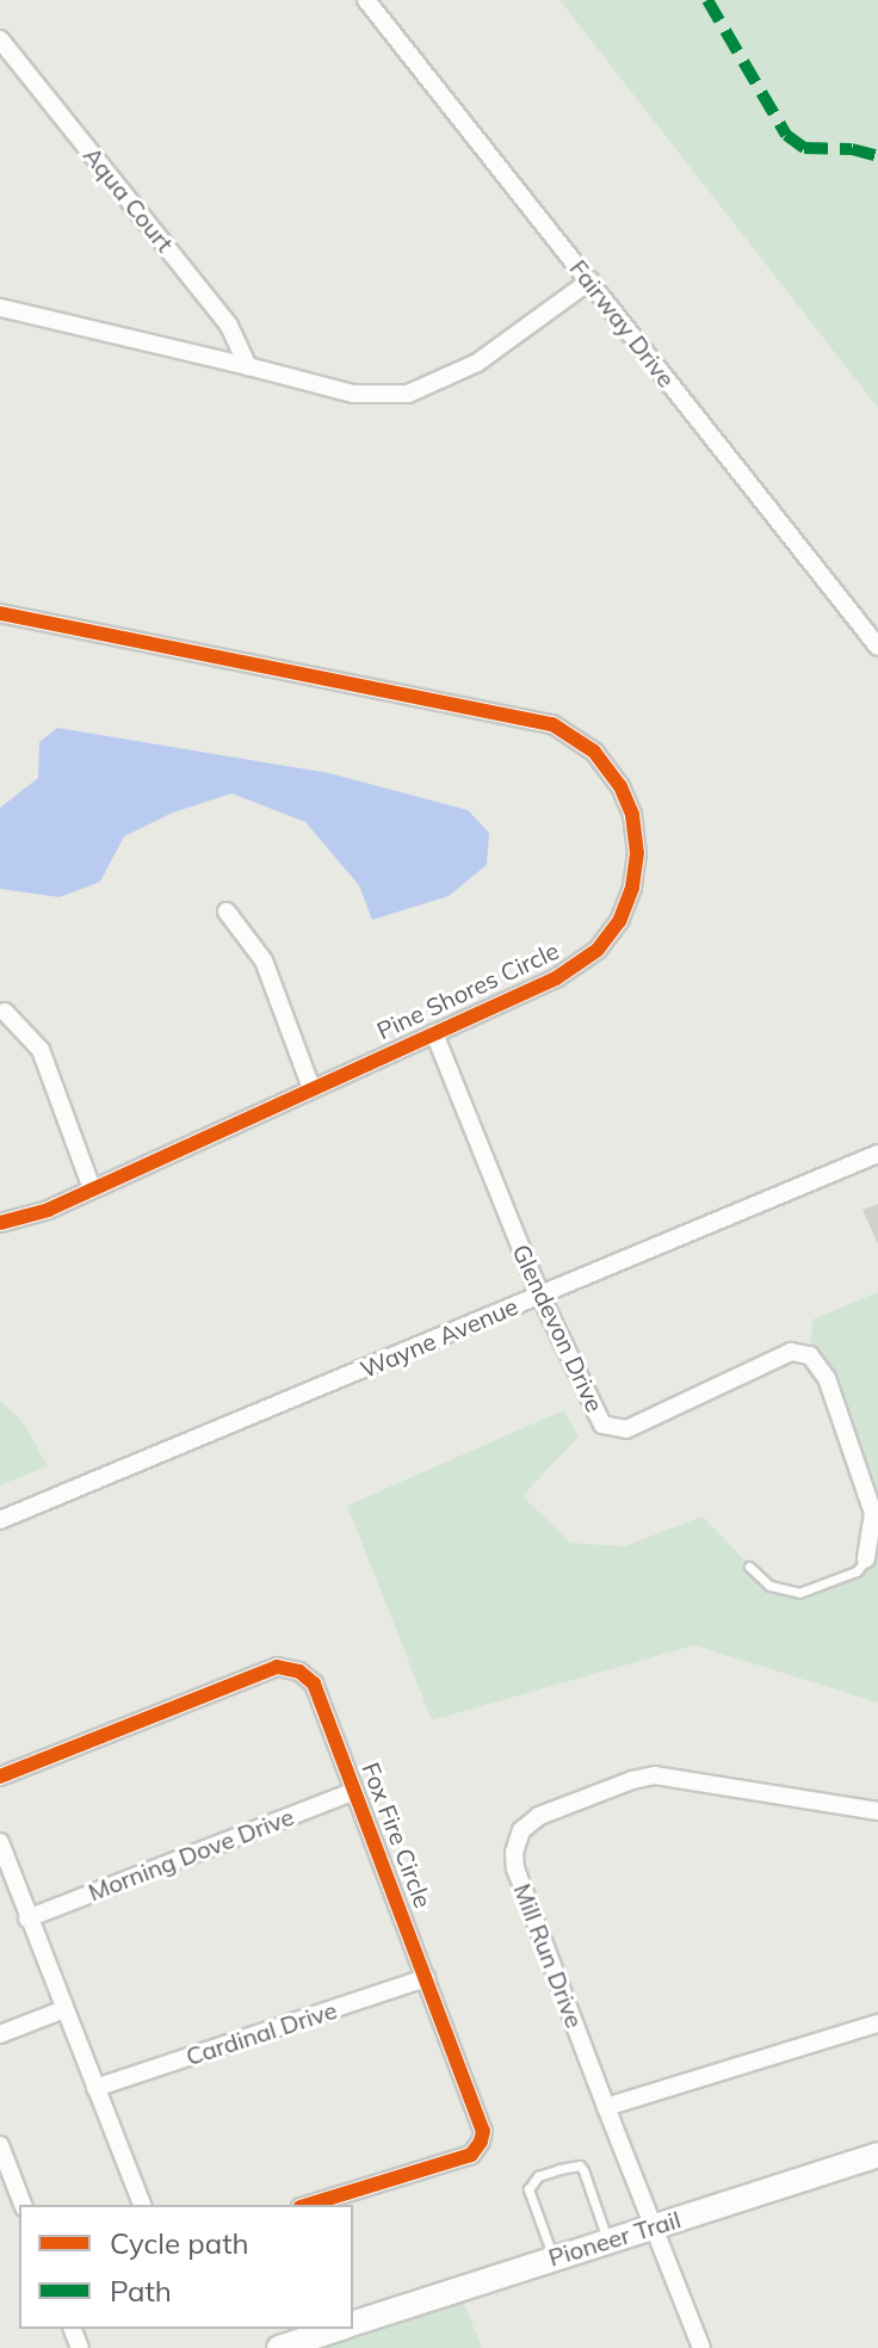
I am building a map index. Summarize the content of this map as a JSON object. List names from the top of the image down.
{
  "streets": {
    "street": [
      "Aqua Court",
      "Fairway Drive",
      "Pine Shores Circle",
      "Glendevon Drive",
      "Wayne Avenue",
      "Fox Fire Circle",
      "Morning Dove Drive",
      "Mill Run Drive",
      "Cardinal Drive",
      "Pioneer Trail"
    ]
  },
  "crossings": [
    ["Pine Shores Circle", "Glendevon Drive"],
    ["Glendevon Drive", "Wayne Avenue"],
    ["Fox Fire Circle", "Morning Dove Drive"],
    ["Fox Fire Circle", "Cardinal Drive"],
    ["Mill Run Drive", "Pioneer Trail"]
  ],
  "legend": ["Cycle path", "Path"]
}
